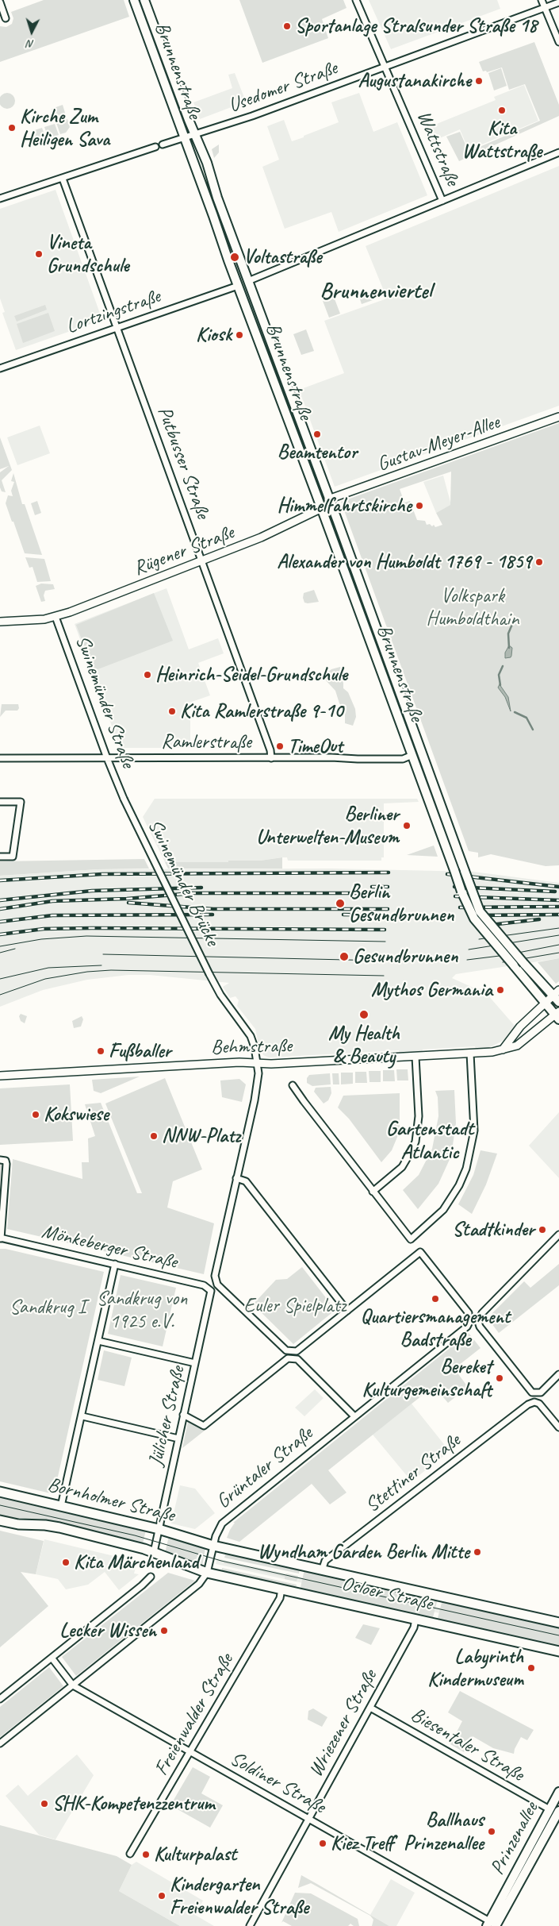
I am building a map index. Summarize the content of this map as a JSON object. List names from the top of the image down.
{
  "streets": {
    "main road": [
      "Brunnenstraße",
      "Bornholmer Straße",
      "Osloer Straße",
      "Prinzenallee"
    ],
    "street": [
      "Usedomer Straße",
      "Wattstraße",
      "Lortzingstraße",
      "Gustav-Meyer-Allee",
      "Putbusser Straße",
      "Rügener Straße",
      "Swinemünder Straße",
      "Ramlerstraße",
      "Swinemünder Brücke",
      "Behmstraße",
      "Mönkeberger Straße",
      "Jülicher Straße",
      "Grüntaler Straße",
      "Stettiner Straße",
      "Freienwalder Straße",
      "Wriezener Straße",
      "Biesentaler Straße",
      "Soldiner Straße"
    ]
  },
  "crossings": [
    ["Brunnenstraße", "Usedomer Straße"],
    ["Brunnenstraße", "Lortzingstraße"],
    ["Brunnenstraße", "Gustav-Meyer-Allee"],
    ["Brunnenstraße", "Rügener Straße"],
    ["Brunnenstraße", "Ramlerstraße"],
    ["Brunnenstraße", "Behmstraße"],
    ["Usedomer Straße", "Wattstraße"],
    ["Lortzingstraße", "Putbusser Straße"],
    ["Putbusser Straße", "Rügener Straße"],
    ["Putbusser Straße", "Ramlerstraße"],
    ["Rügener Straße", "Swinemünder Straße"],
    ["Swinemünder Straße", "Ramlerstraße"],
    ["Swinemünder Straße", "Swinemünder Brücke"],
    ["Swinemünder Brücke", "Behmstraße"],
    ["Mönkeberger Straße", "Jülicher Straße"],
    ["Jülicher Straße", "Bornholmer Straße"],
    ["Grüntaler Straße", "Bornholmer Straße"],
    ["Grüntaler Straße", "Osloer Straße"],
    ["Grüntaler Straße", "Soldiner Straße"],
    ["Stettiner Straße", "Osloer Straße"],
    ["Bornholmer Straße", "Osloer Straße"],
    ["Osloer Straße", "Freienwalder Straße"],
    ["Osloer Straße", "Wriezener Straße"],
    ["Freienwalder Straße", "Soldiner Straße"],
    ["Wriezener Straße", "Biesentaler Straße"],
    ["Wriezener Straße", "Soldiner Straße"],
    ["Biesentaler Straße", "Prinzenallee"],
    ["Soldiner Straße", "Prinzenallee"]
  ],
  "districts": ["Brunnenviertel", "Gartenstadt Atlantic"],
  "parks": [
    "Volkspark Humboldthain",
    "Sandkrug von 1925 e.V.",
    "Euler Spielplatz",
    "Sandkrug I"
  ],
  "places": [
    "Sportanlage Stralsunder Straße 18",
    "Augustanakirche",
    "Kita Wattstraße",
    "Kirche Zum Heiligen Sava",
    "Vineta Grundschule",
    "Voltastraße",
    "Kiosk",
    "Beamtentor",
    "Himmelfahrtskirche",
    "Alexander von Humboldt 1769 - 1859",
    "Heinrich-Seidel-Grundschule",
    "Kita Ramlerstraße 9-10",
    "TimeOut",
    "Berliner Unterwelten-Museum",
    "Berlin Gesundbrunnen",
    "Gesundbrunnen",
    "Mythos Germania",
    "My Health & Beauty",
    "Fußballer",
    "Kokswiese",
    "NNW-Platz",
    "Stadtkinder",
    "Quartiersmanagement Badstraße",
    "Bereket Kulturgemeinschaft",
    "Wyndham Garden Berlin Mitte",
    "Kita Märchenland",
    "Lecker Wissen",
    "Labyrinth Kindermuseum",
    "SHK-Kompetenzzentrum",
    "Ballhaus Prinzenallee",
    "Kiez Treff",
    "Kulturpalast",
    "Kindergarten Freienwalder Straße"
  ],
  "north": "bottom"
}
